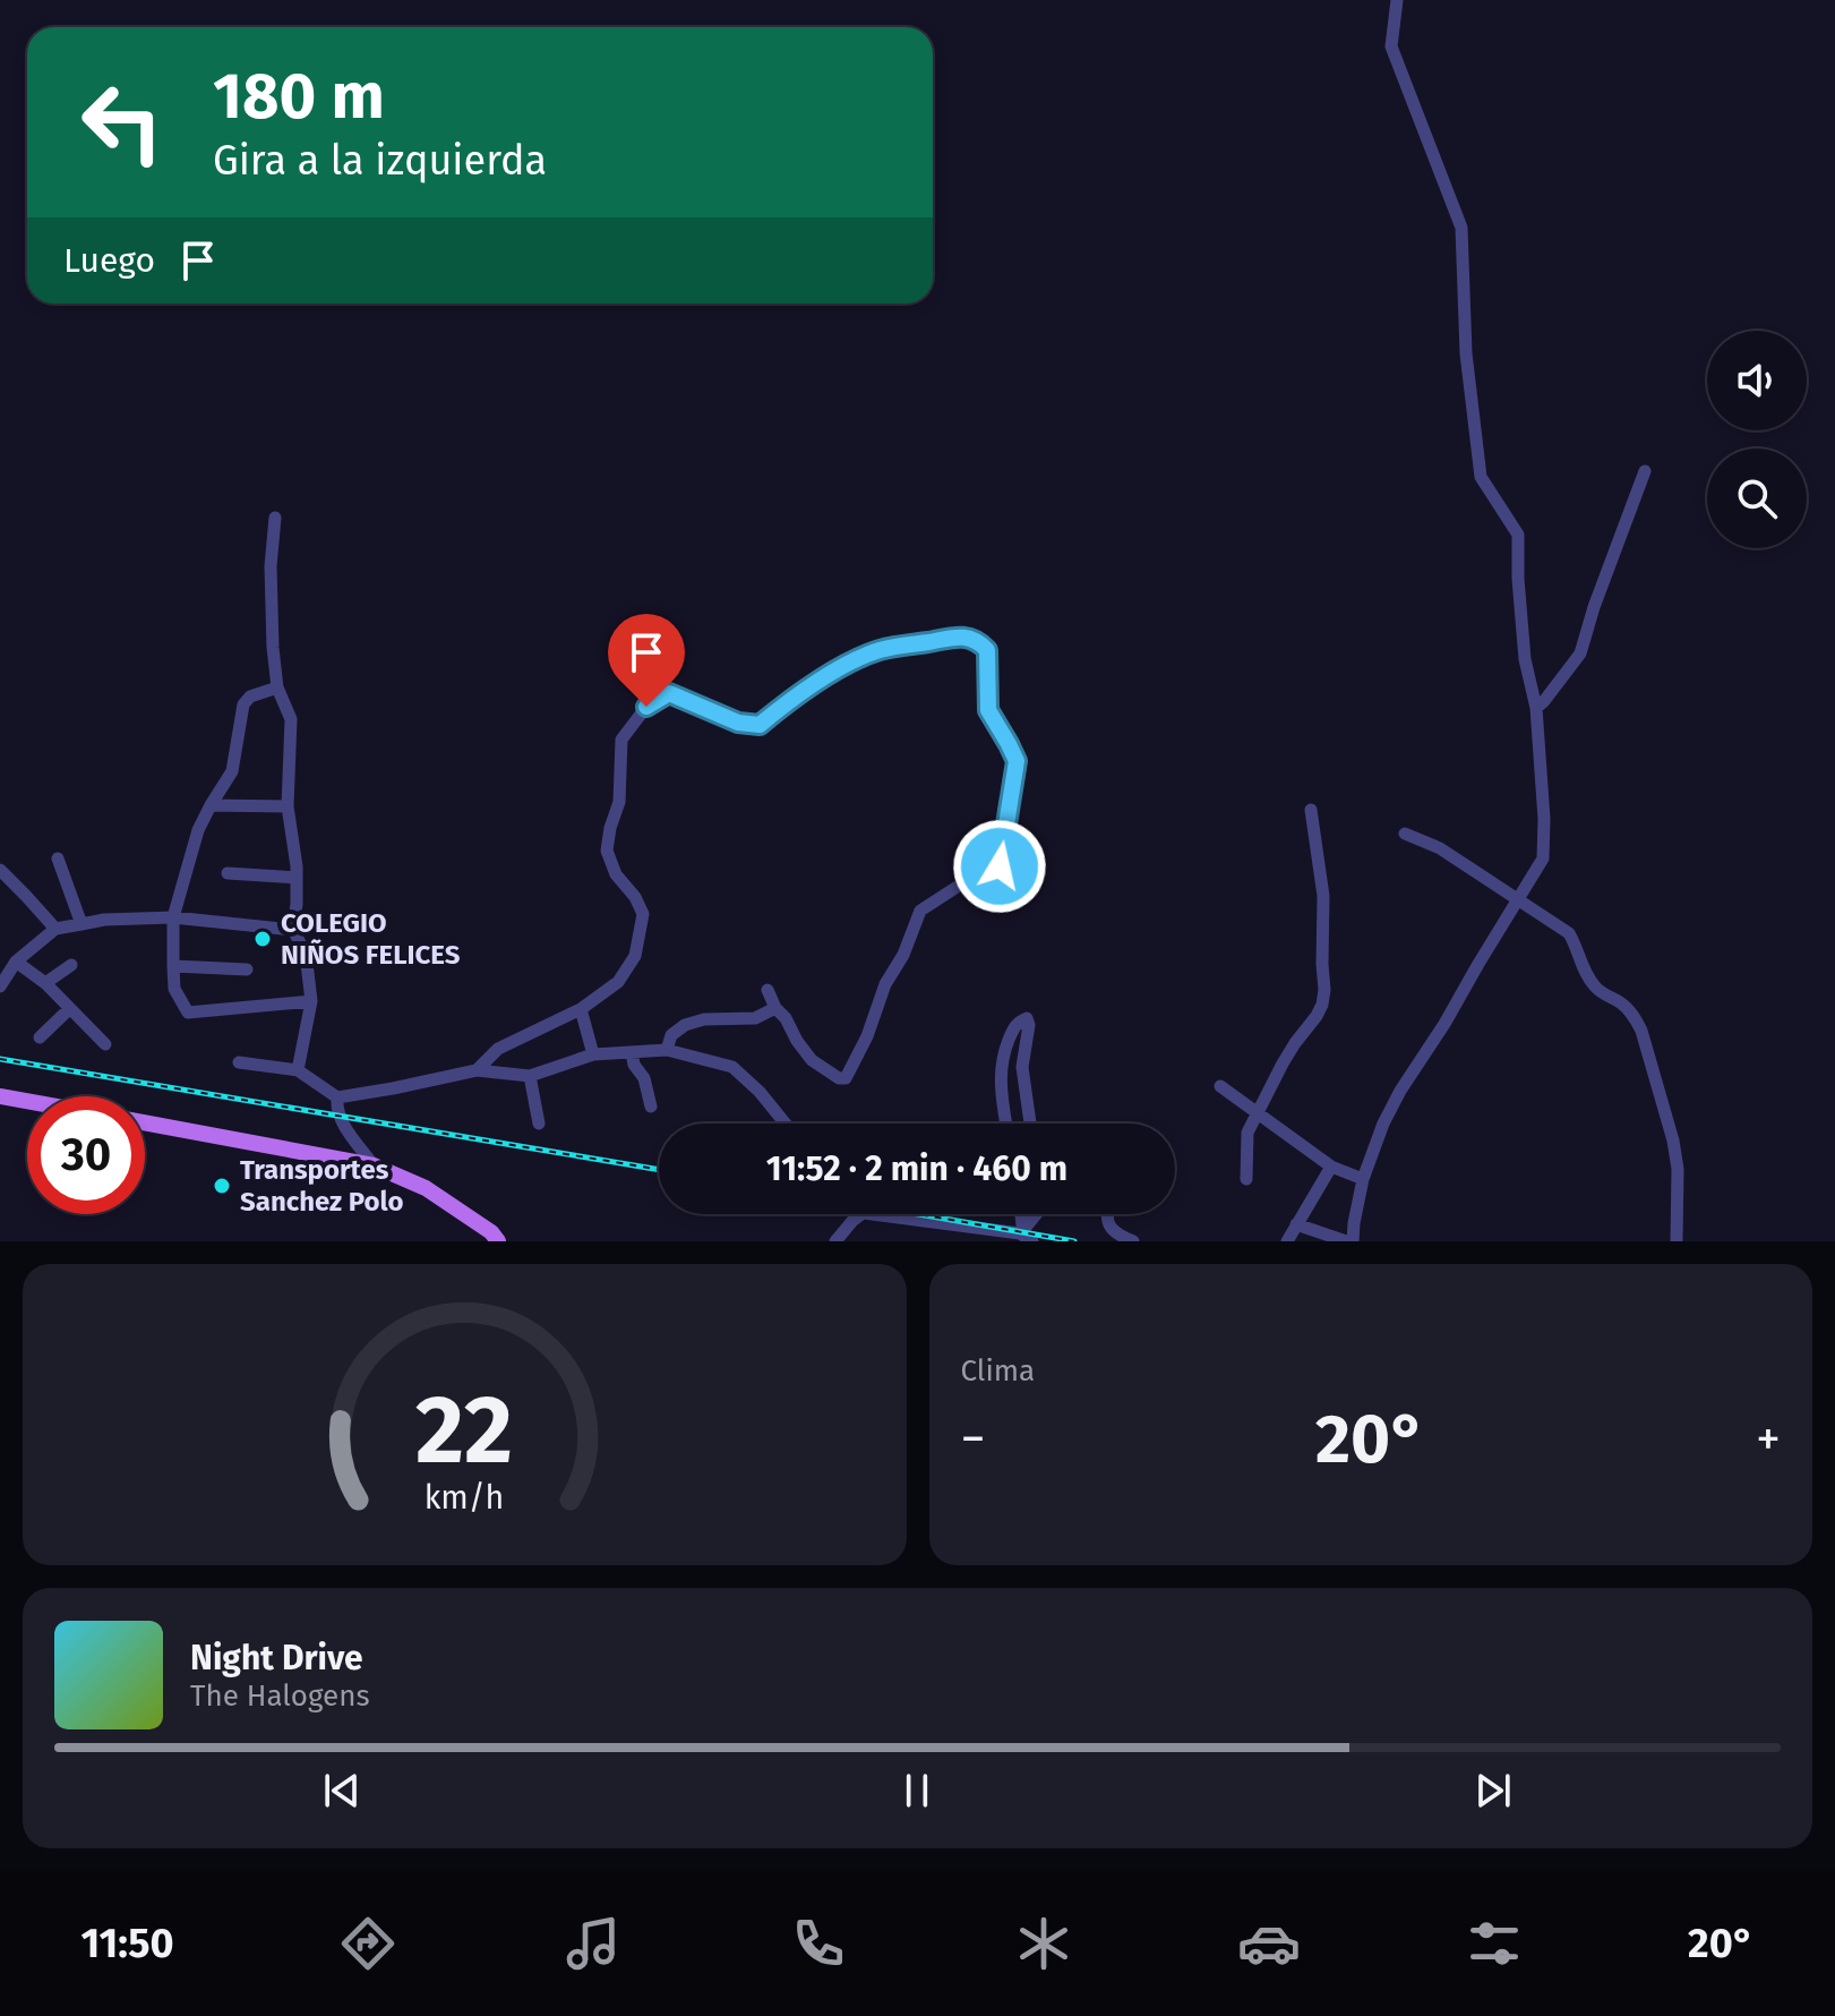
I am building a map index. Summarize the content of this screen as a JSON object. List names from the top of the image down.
{
  "places": ["COLEGIO NIÑOS FELICES", "Transportes Sanchez Polo"],
  "page": {
    "turn": ["180 m", "Gira a la izquierda"],
    "then": "Luego",
    "limit": "30",
    "trip": "11:52 · 2 min · 460 m",
    "tile": "Clima",
    "heat": ["−", "20°", "+"],
    "song": ["Night Drive", "The Halogens"],
    "tabs": ["11:50", "20°"],
    "gauge": ["22", "km/h"]
  }
}
